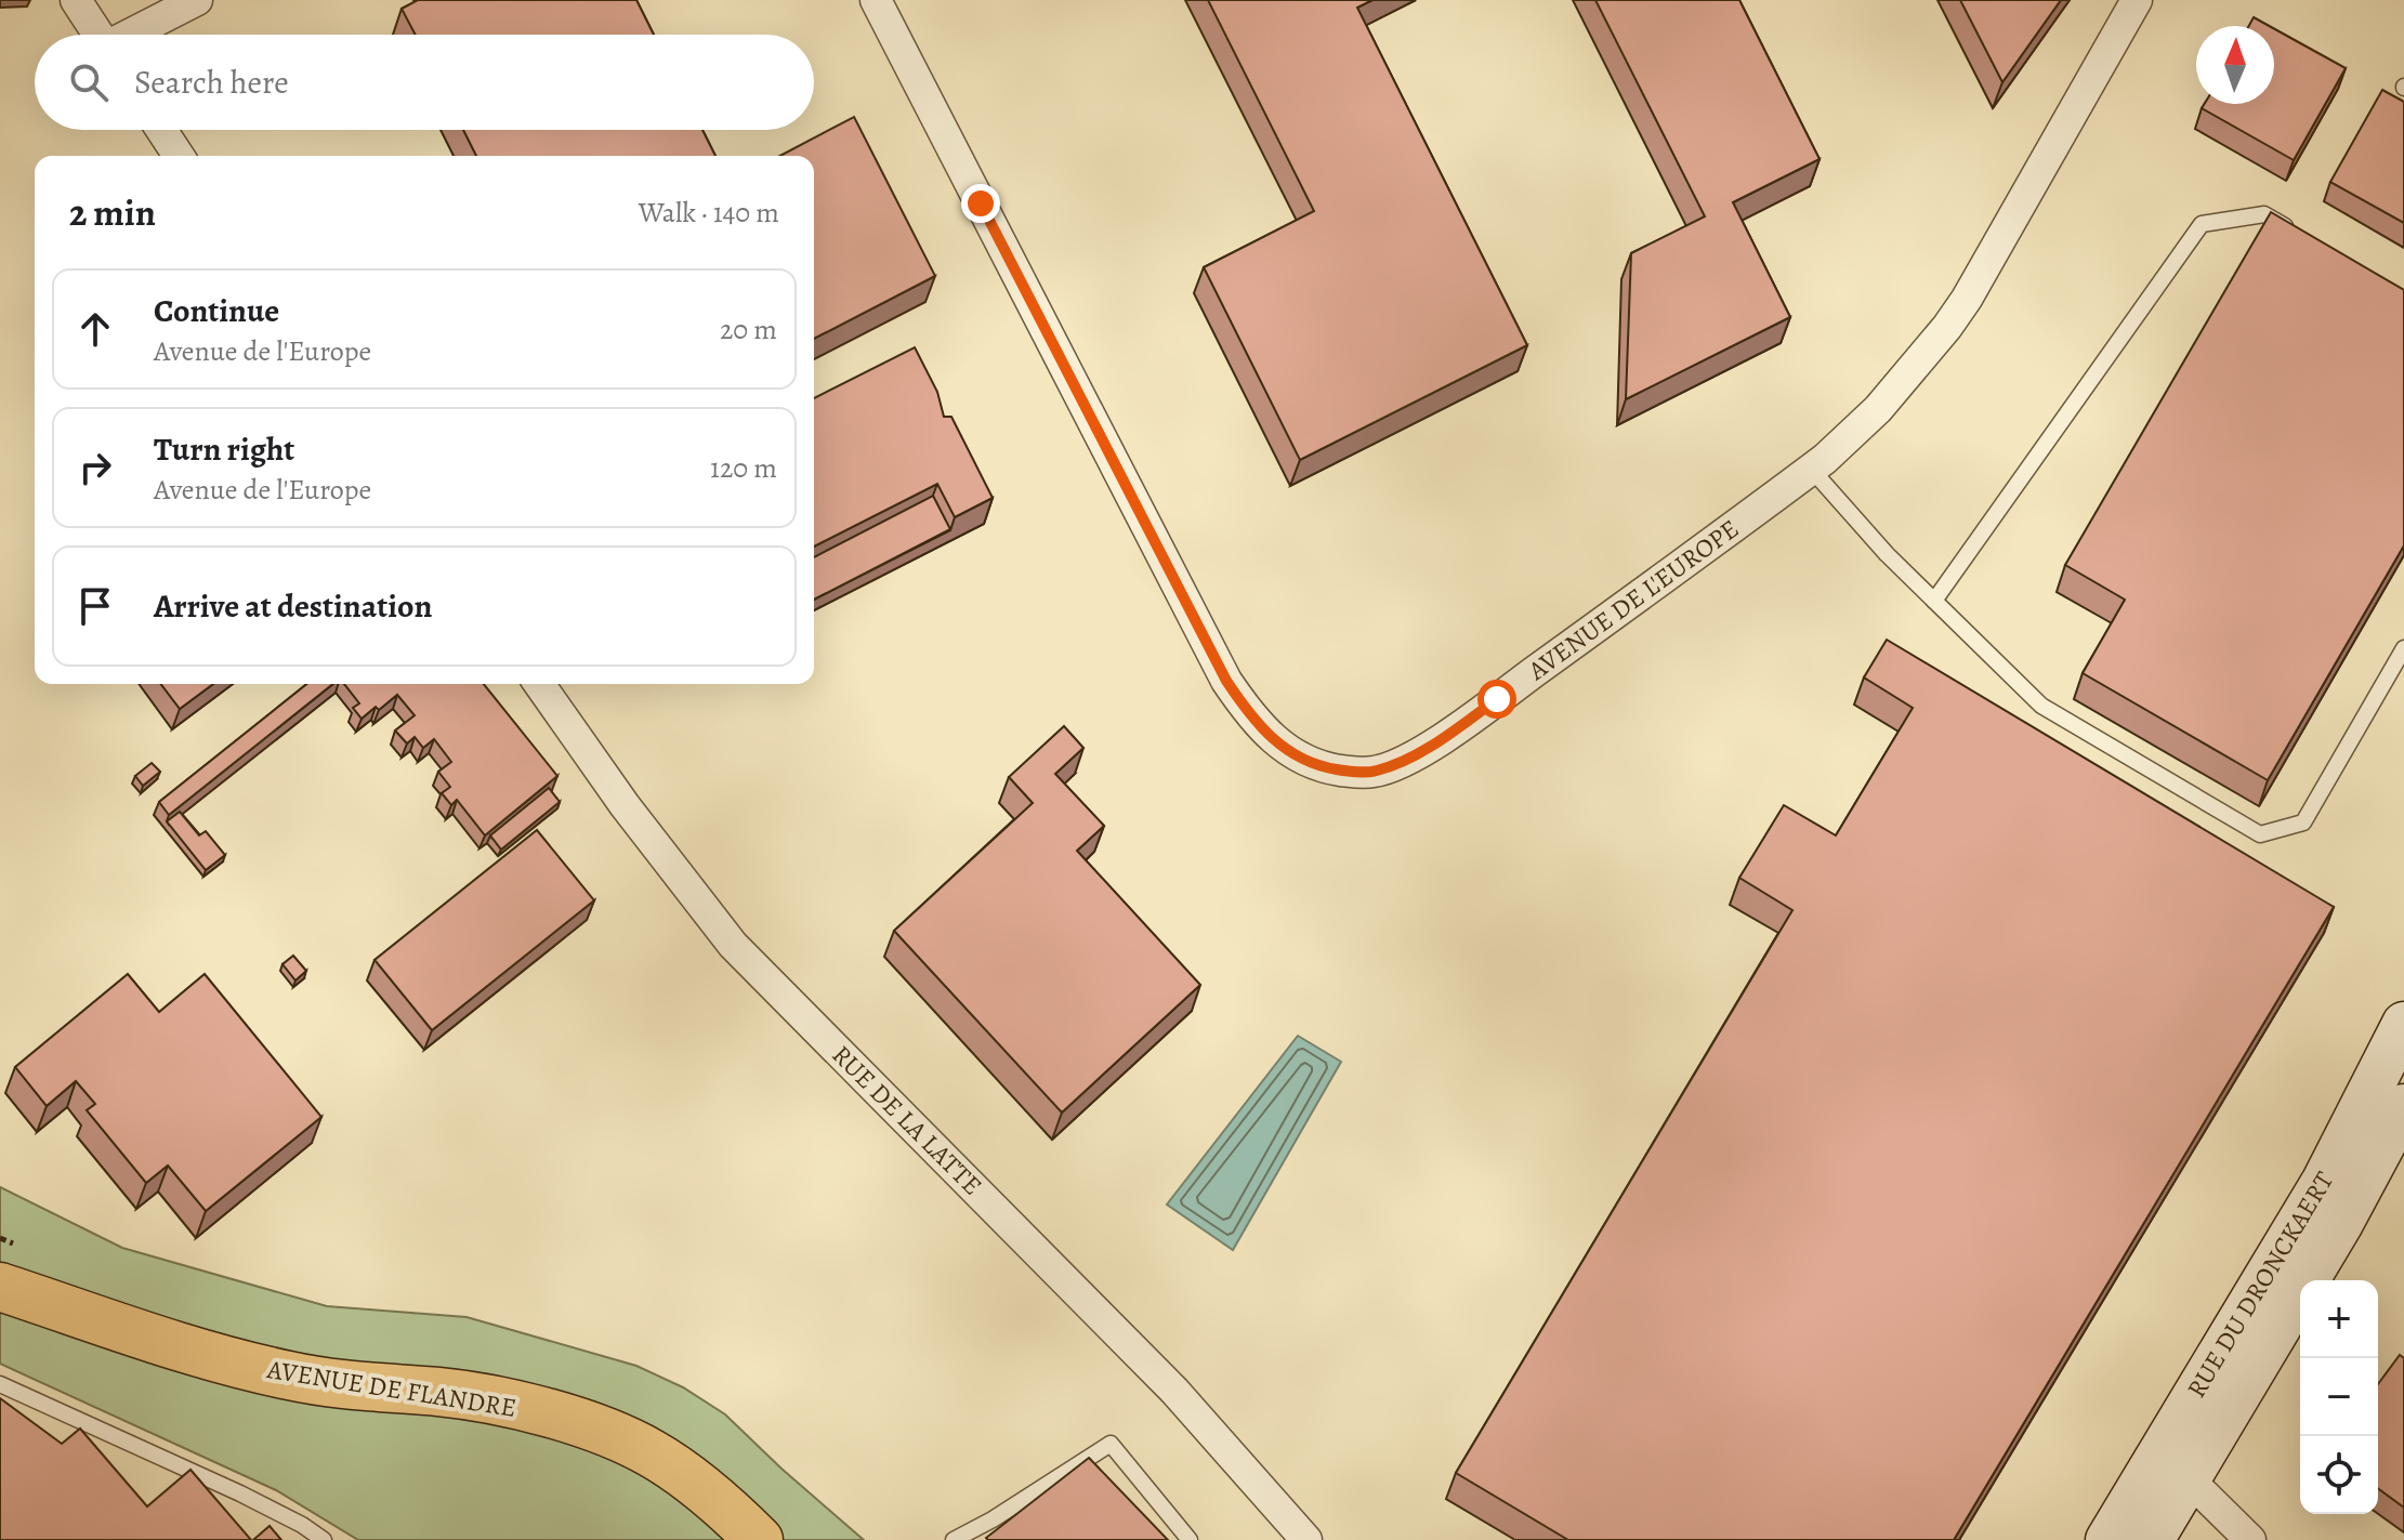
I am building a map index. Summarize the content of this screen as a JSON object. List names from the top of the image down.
{
  "streets": {
    "main road": ["RUE DU DRONCKAERT", "AVENUE DE FLANDRE"],
    "street": ["AVENUE DE L'EUROPE", "RUE DE LA LATTE"]
  },
  "north": "top",
  "page": {
    "search": "Search here",
    "heading": ["2 min", "Walk · 140 m"],
    "list": [
      ["Continue", "Avenue de l'Europe", "20 m"],
      ["Turn right", "Avenue de l'Europe", "120 m"],
      "Arrive at destination"
    ],
    "map_buttons": ["+", "−"]
  }
}
